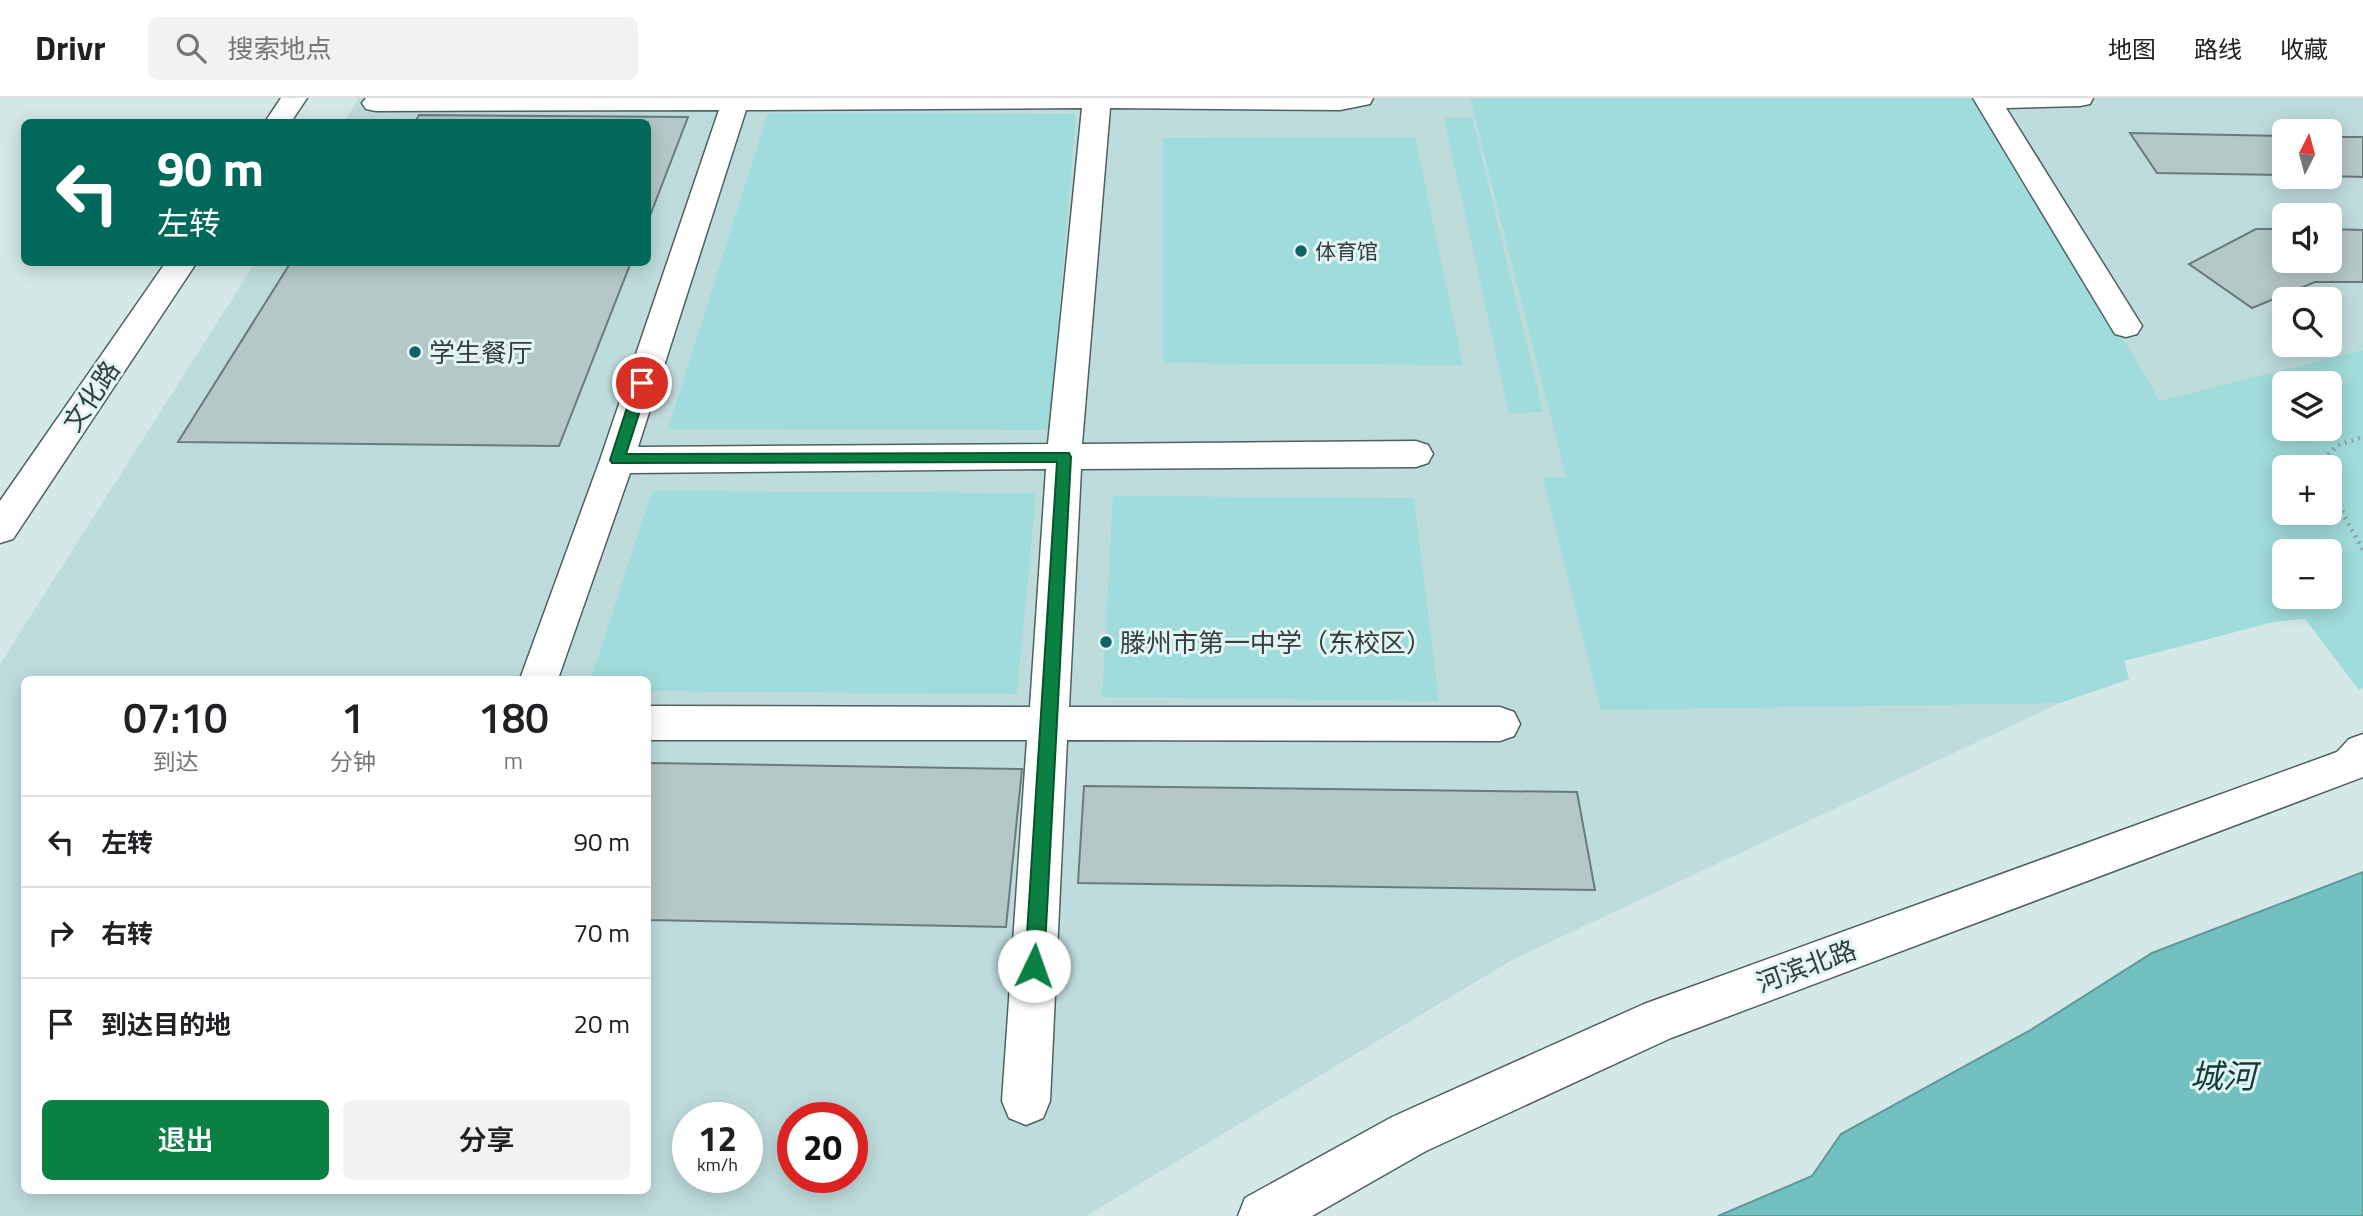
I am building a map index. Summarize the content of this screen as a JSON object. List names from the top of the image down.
{
  "streets": {
    "street": ["文化路", "河滨北路"]
  },
  "water": ["城河"],
  "places": ["体育馆", "学生餐厅", "滕州市第一中学（东校区）"],
  "north": "top",
  "page": {
    "header": "Drivr",
    "search": "搜索地点",
    "nav": ["地图", "路线", "收藏"],
    "map_buttons": ["+", "−"],
    "turn": ["90 m", "左转"],
    "eta": [
      "07:10",
      "到达",
      "1",
      "分钟",
      "180",
      "m"
    ],
    "list": [
      {
        "name": "左转",
        "value": "90 m"
      },
      {
        "name": "右转",
        "value": "70 m"
      },
      {
        "name": "到达目的地",
        "value": "20 m"
      }
    ],
    "buttons": ["退出", "分享"],
    "speed": "12 km/h",
    "limit": "20"
  }
}
